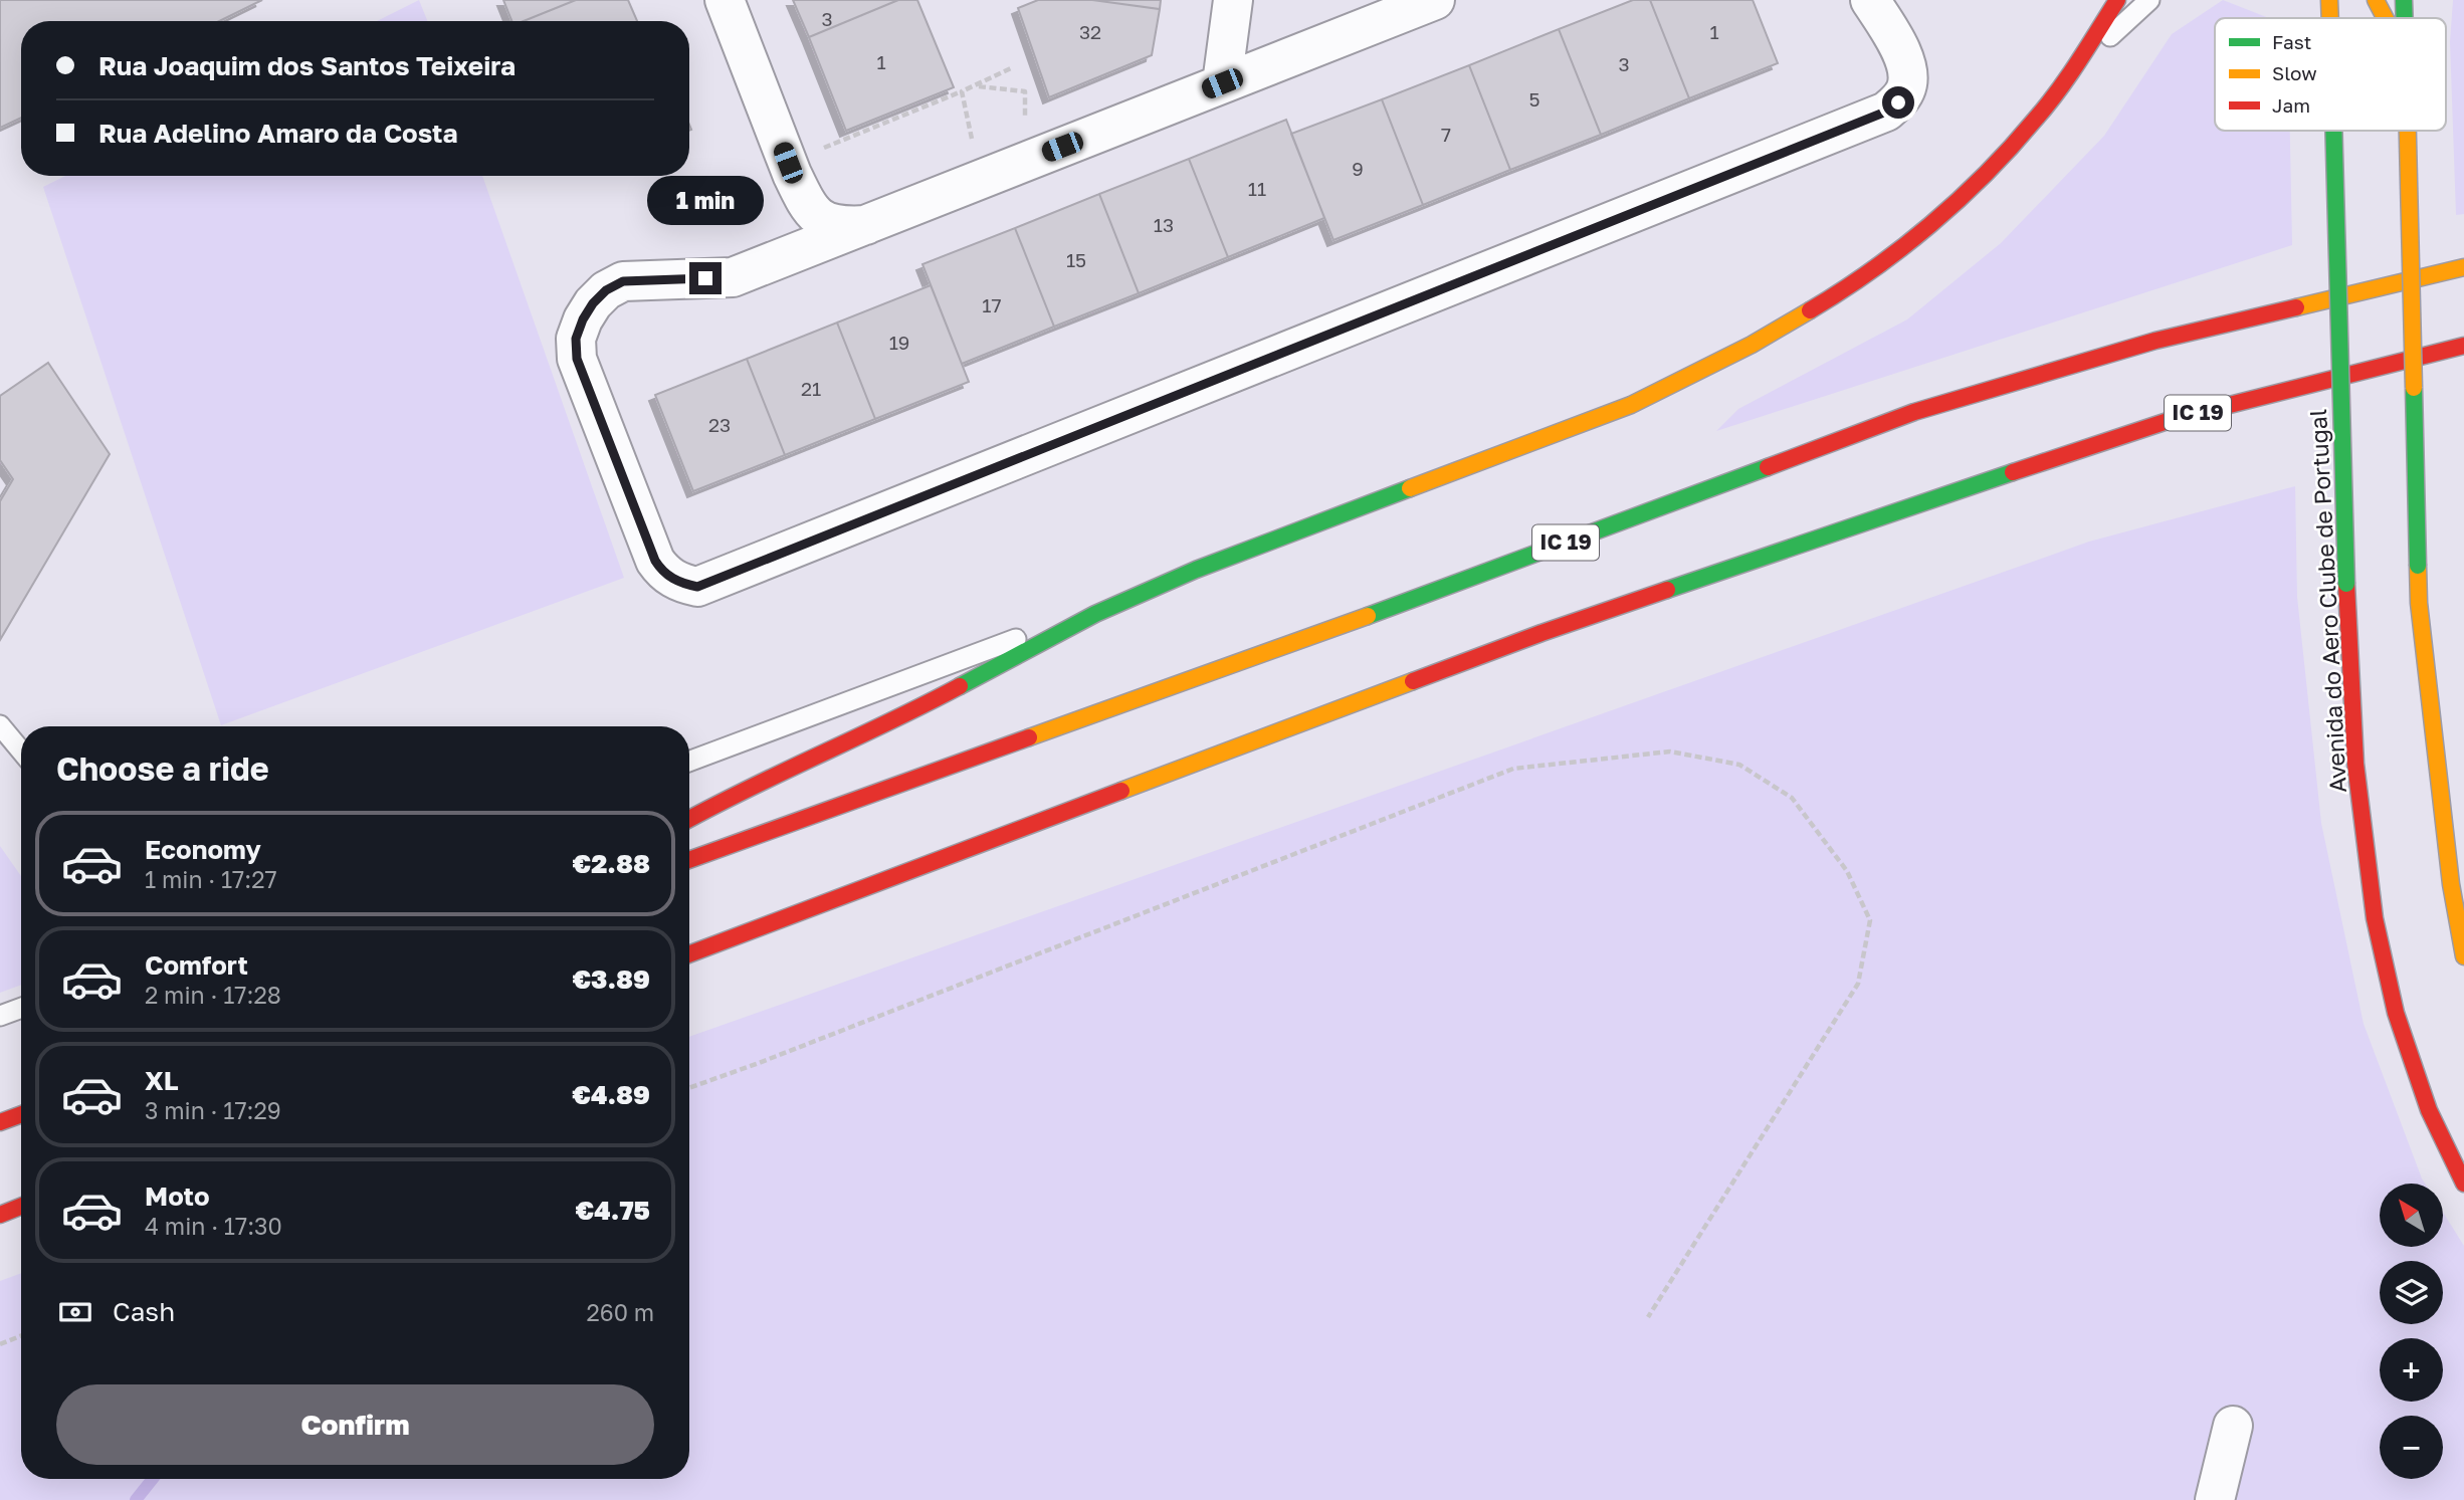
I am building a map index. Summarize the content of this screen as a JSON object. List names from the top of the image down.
{
  "streets": {
    "main road": ["IC 19", "Avenida do Aero Clube de Portugal"]
  },
  "house_numbers": [
    "3",
    "32",
    "1",
    "1",
    "3",
    "5",
    "7",
    "9",
    "11",
    "13",
    "15",
    "17",
    "19",
    "21",
    "23"
  ],
  "legend": ["Fast", "Slow", "Jam"],
  "north": "top left",
  "page": {
    "banner": ["Rua Joaquim dos Santos Teixeira", "Rua Adelino Amaro da Costa"],
    "bubble": "1 min",
    "heading": "Choose a ride",
    "list": [
      {
        "name": "Economy",
        "note": "1 min · 17:27",
        "value": "€2.88"
      },
      {
        "name": "Comfort",
        "note": "2 min · 17:28",
        "value": "€3.89"
      },
      {
        "name": "XL",
        "note": "3 min · 17:29",
        "value": "€4.89"
      },
      {
        "name": "Moto",
        "note": "4 min · 17:30",
        "value": "€4.75"
      }
    ],
    "map_buttons": ["+", "−"],
    "pay": ["Cash", "260 m"],
    "buttons": "Confirm"
  }
}
